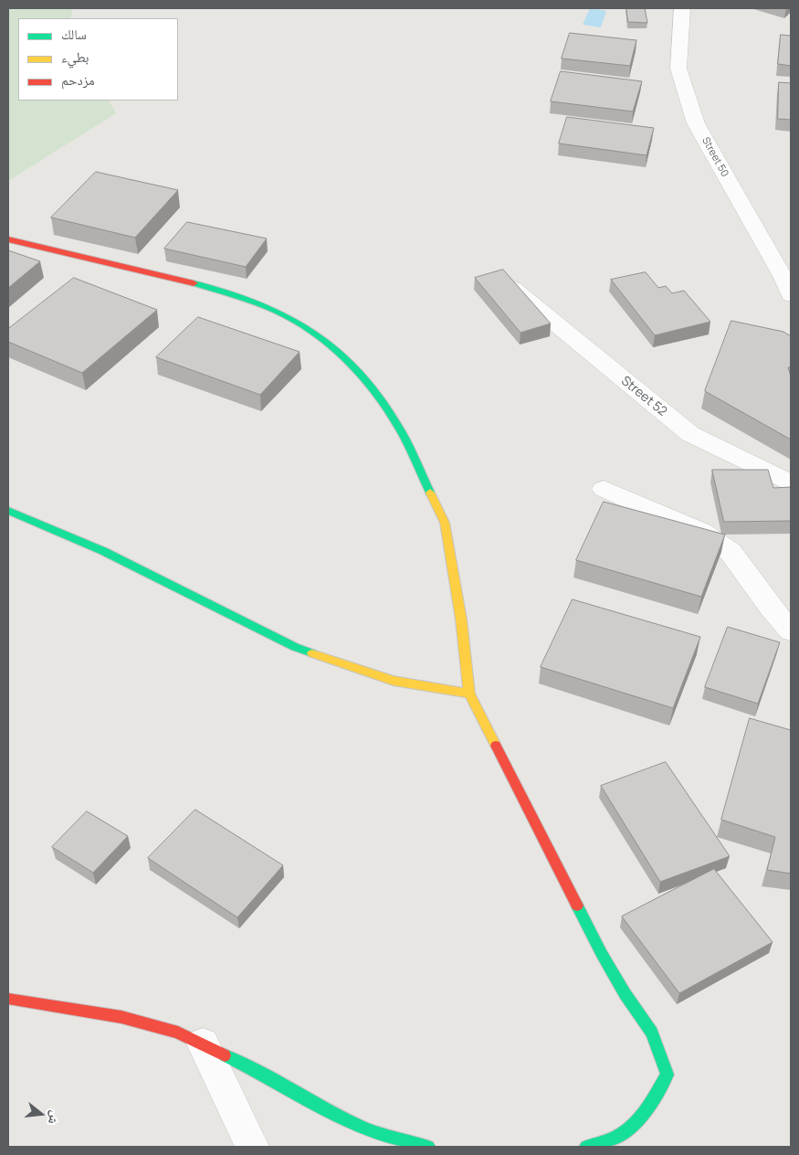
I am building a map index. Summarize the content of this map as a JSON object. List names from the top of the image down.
{
  "streets": {
    "street": ["Street 50", "Street 52"]
  },
  "legend": ["سالك", "بطيء", "مزدحم"],
  "north": "right"
}
